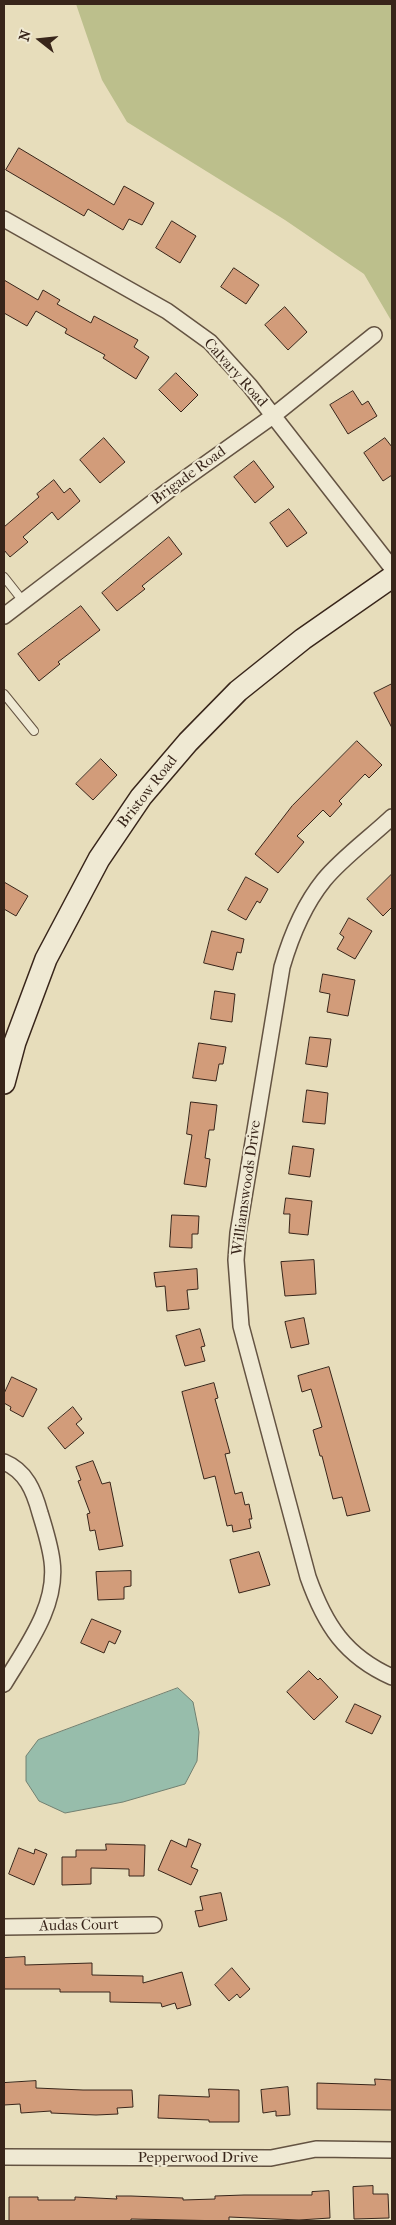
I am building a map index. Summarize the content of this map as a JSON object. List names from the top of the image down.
{
  "streets": {
    "main road": ["Bristow Road"],
    "street": [
      "Calvary Road",
      "Brigade Road",
      "Williamswoods Drive",
      "Audas Court",
      "Pepperwood Drive"
    ]
  },
  "crossings": [
    ["Calvary Road", "Brigade Road"]
  ],
  "north": "left"
}
